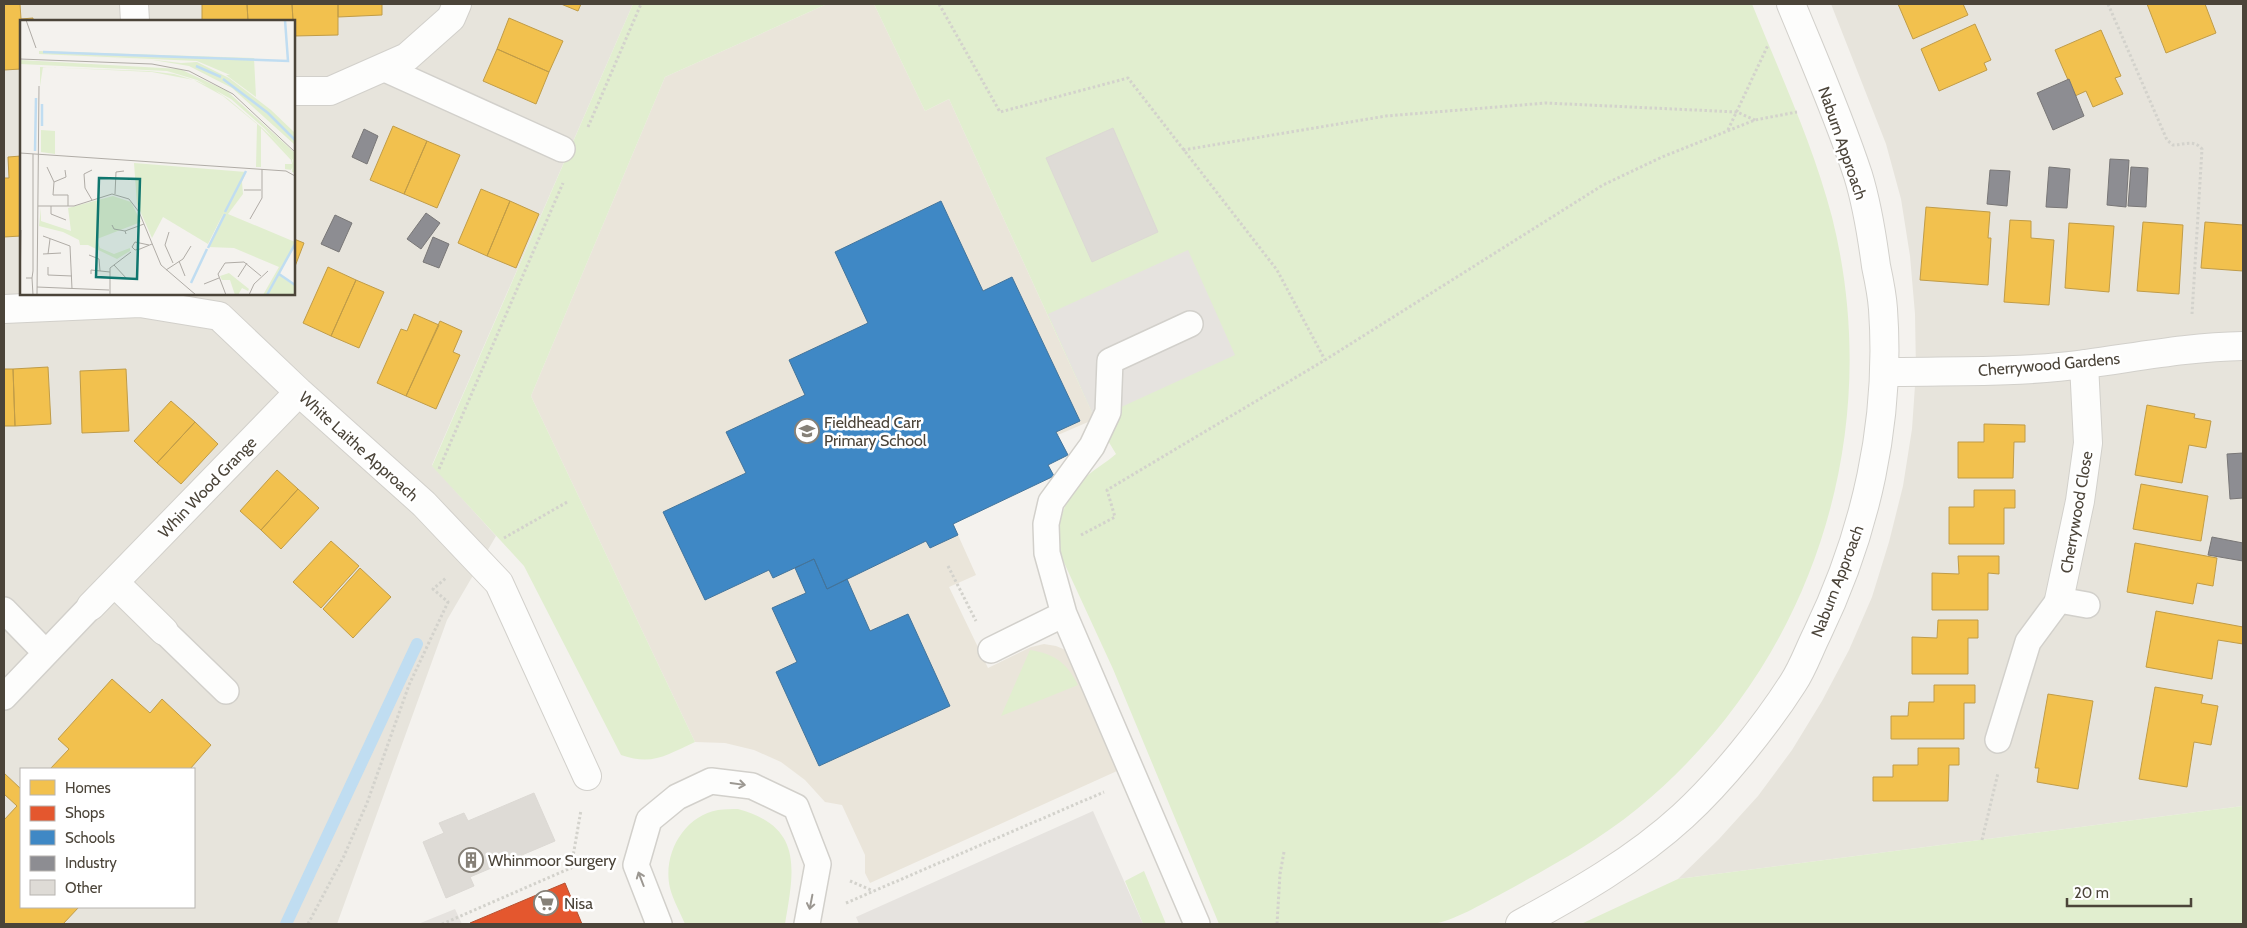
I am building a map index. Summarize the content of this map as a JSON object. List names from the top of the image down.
{
  "streets": {
    "street": [
      "Naburn Approach",
      "Cherrywood Gardens",
      "White Laithe Approach",
      "Whin Wood Grange",
      "Cherrywood Close"
    ]
  },
  "crossings": [
    ["Naburn Approach", "Cherrywood Gardens"],
    ["Cherrywood Gardens", "Cherrywood Close"],
    ["White Laithe Approach", "Whin Wood Grange"]
  ],
  "places": {
    "school or university": ["Fieldhead Carr Primary School"],
    "building": ["Whinmoor Surgery"],
    "supermarket": ["Nisa"]
  },
  "legend": [
    "Homes",
    "Shops",
    "Schools",
    "Industry",
    "Other"
  ],
  "scale_bar": "20 m"
}
